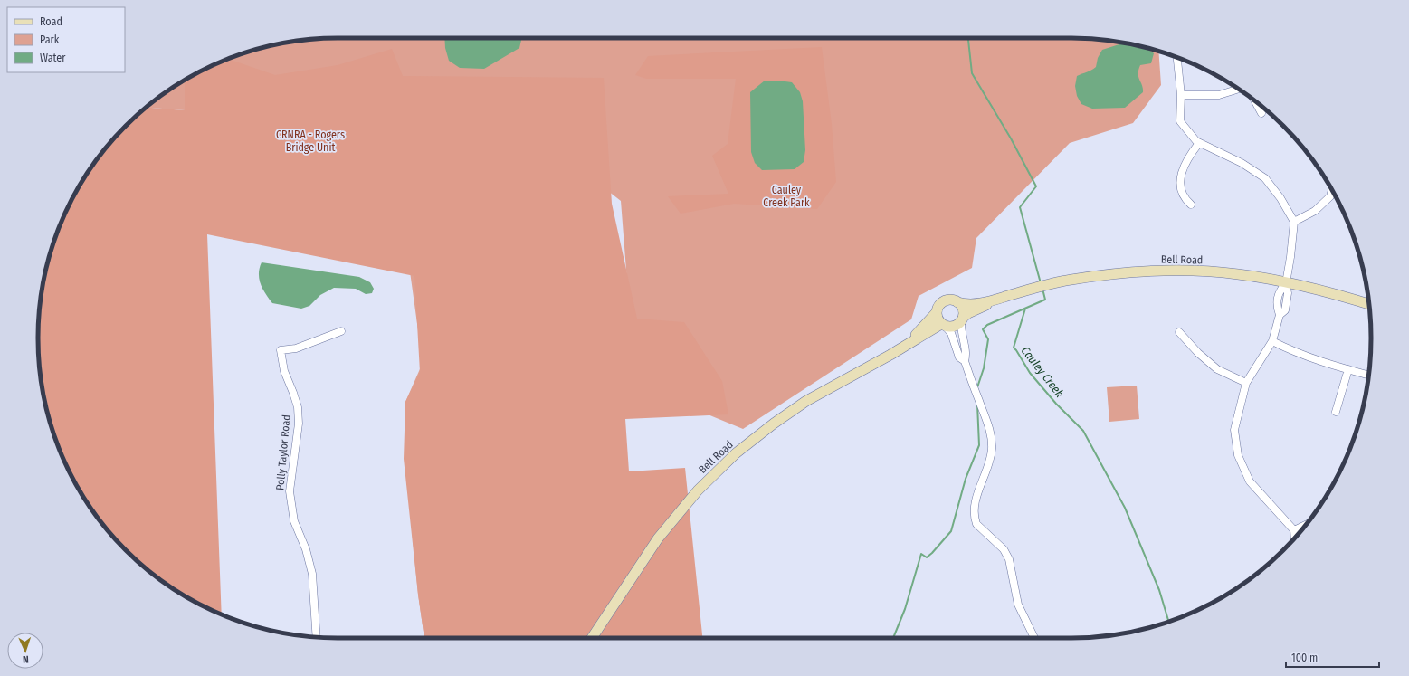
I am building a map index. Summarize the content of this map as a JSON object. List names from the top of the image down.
{
  "streets": {
    "street": ["Bell Road", "Polly Taylor Road"]
  },
  "water": ["Cauley Creek"],
  "parks": ["CRNRA - Rogers Bridge Unit", "Cauley Creek Park"],
  "legend": ["Road", "Park", "Water"],
  "scale_bar": "100 m",
  "north": "bottom"
}
